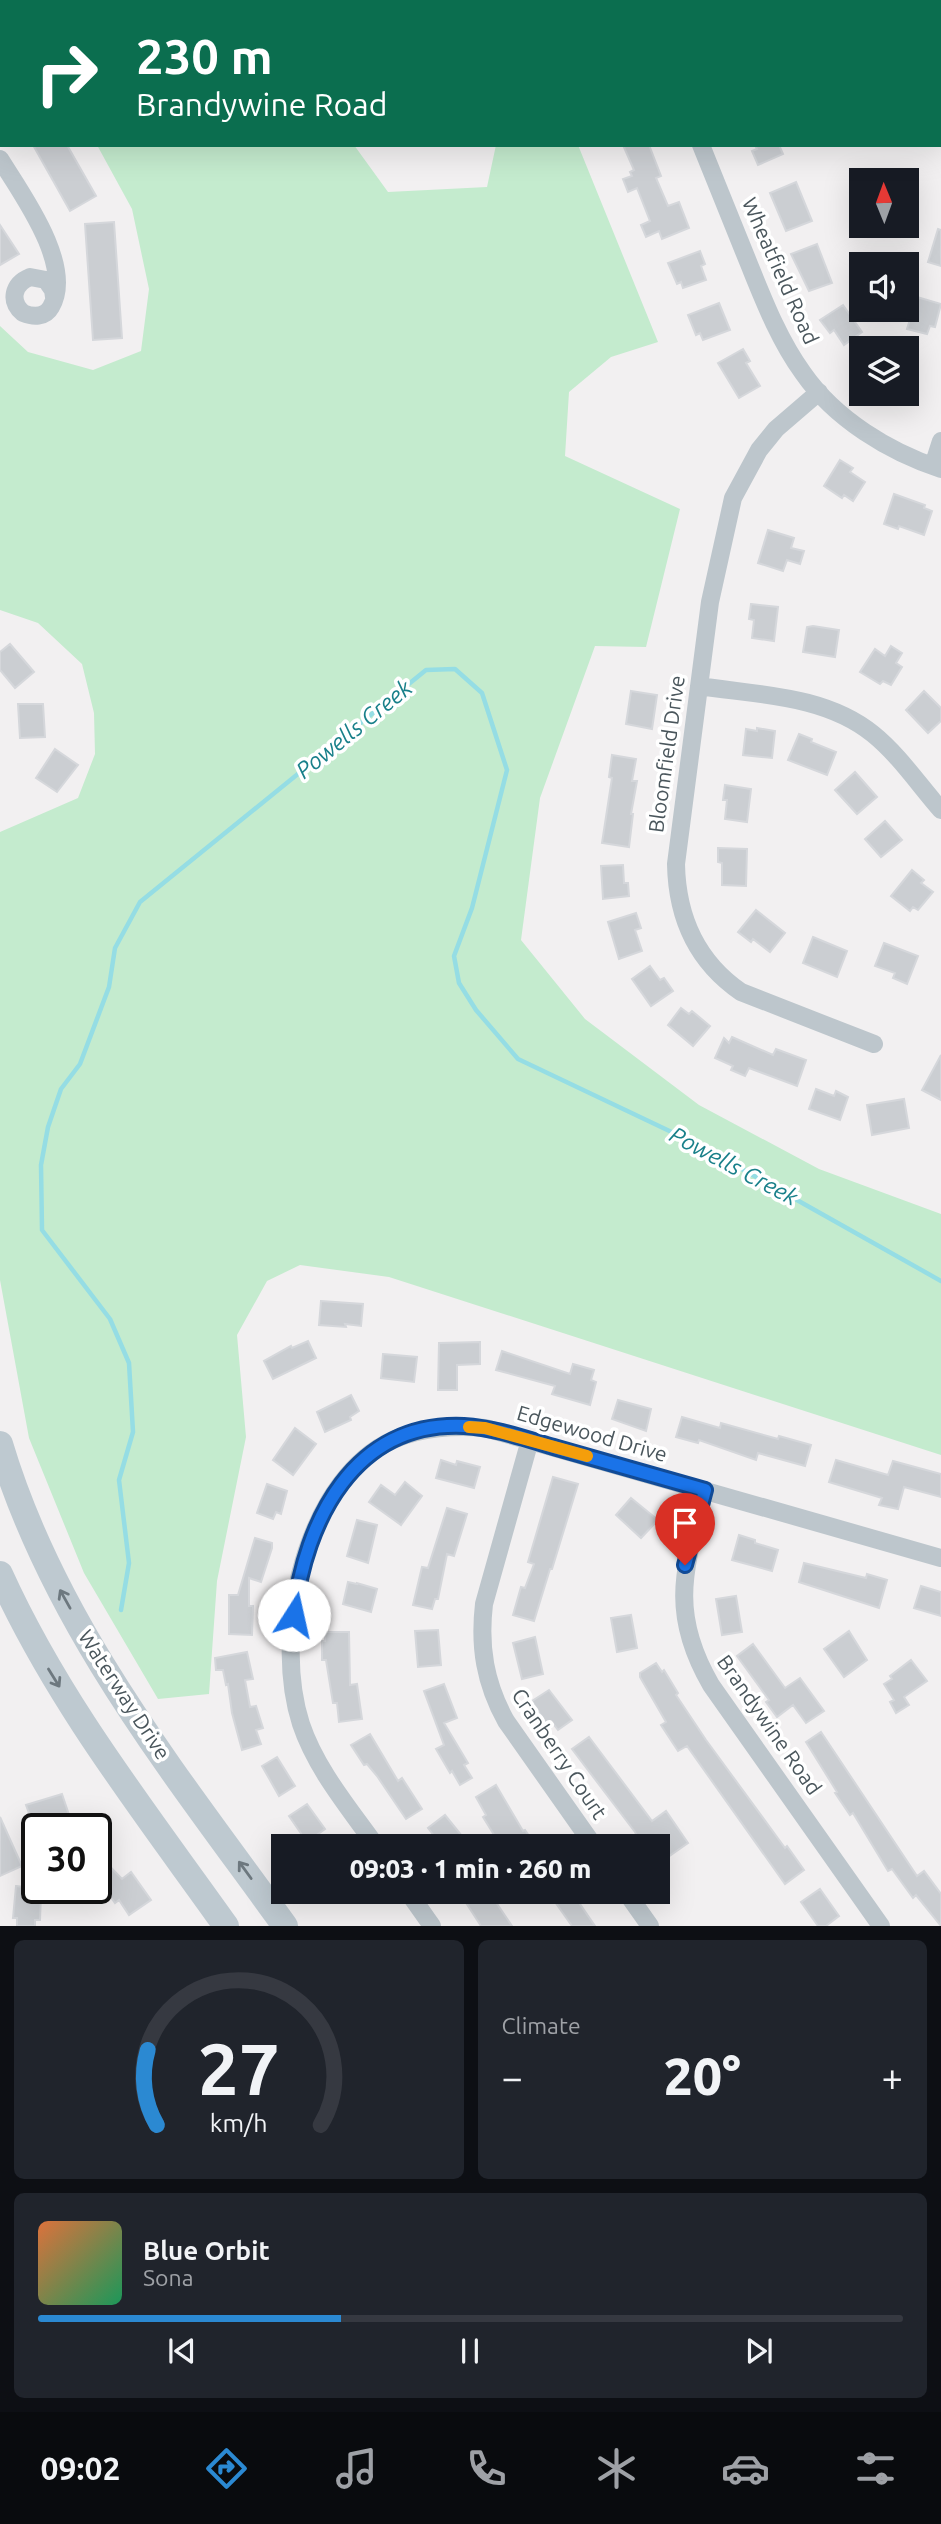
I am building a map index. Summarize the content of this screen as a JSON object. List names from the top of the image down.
{
  "streets": {
    "main road": ["Waterway Drive"],
    "street": [
      "Wheatfield Road",
      "Bloomfield Drive",
      "Edgewood Drive",
      "Brandywine Road",
      "Cranberry Court"
    ]
  },
  "crossings": [
    ["Wheatfield Road", "Bloomfield Drive"],
    ["Edgewood Drive", "Brandywine Road"],
    ["Edgewood Drive", "Cranberry Court"]
  ],
  "water": ["Powells Creek"],
  "north": "top",
  "page": {
    "turn": ["230 m", "Brandywine Road"],
    "limit": "30",
    "trip": "09:03 · 1 min · 260 m",
    "tile": "Climate",
    "heat": ["−", "20°", "+"],
    "song": ["Blue Orbit", "Sona"],
    "tabs": "09:02",
    "gauge": ["27", "km/h"]
  }
}
